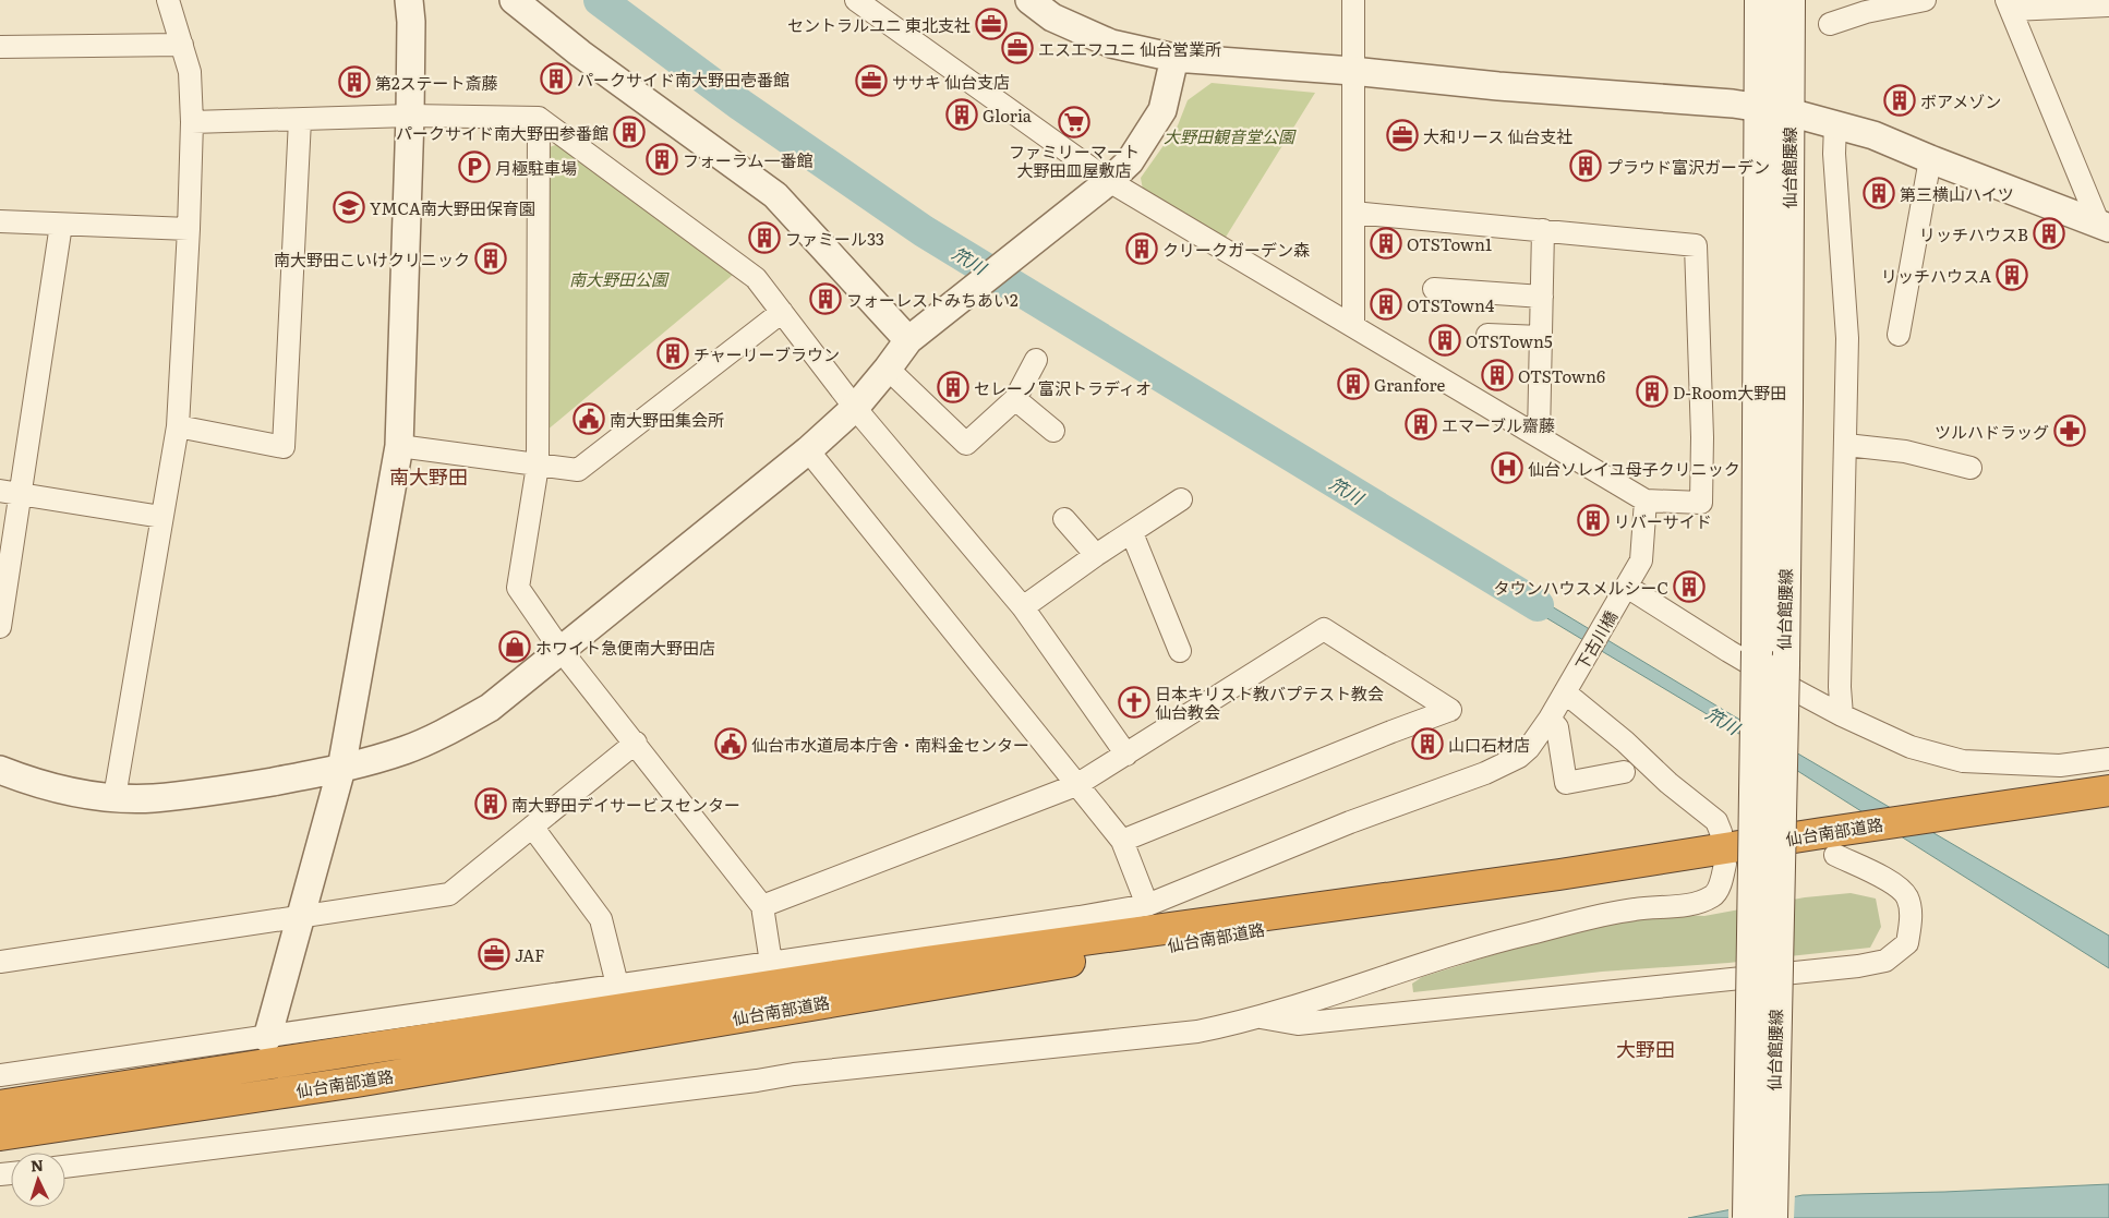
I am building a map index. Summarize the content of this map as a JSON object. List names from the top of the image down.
{
  "streets": {
    "highway": ["仙台南部道路"],
    "main road": ["仙台館腰線"],
    "street": ["下古川橋"]
  },
  "districts": ["南大野田", "大野田"],
  "water": ["笊川"],
  "parks": ["大野田観音堂公園", "南大野田公園"],
  "places": {
    "office": [
      "セントラルユニ 東北支社",
      "エスエフユニ 仙台営業所",
      "ササキ 仙台支店",
      "大和リース 仙台支社",
      "JAF"
    ],
    "building": [
      "パークサイド南大野田壱番館",
      "第2ステート斎藤",
      "ボアメゾン",
      "Gloria",
      "パークサイド南大野田参番館",
      "フォーラム一番館",
      "プラウド富沢ガーデン",
      "第三横山ハイツ",
      "リッチハウスB",
      "ファミール33",
      "OTSTown1",
      "クリークガーデン森",
      "南大野田こいけクリニック",
      "リッチハウスA",
      "フォーレストみちあい2",
      "OTSTown4",
      "OTSTown5",
      "チャーリーブラウン",
      "OTSTown6",
      "Granfore",
      "セレーノ富沢トラディオ",
      "D-Room大野田",
      "エマーブル齋藤",
      "リバーサイド",
      "タウンハウスメルシーC",
      "山口石材店",
      "南大野田デイサービスセンター"
    ],
    "supermarket": ["ファミリーマート 大野田皿屋敷店"],
    "parking": ["月極駐車場"],
    "school or university": ["YMCA南大野田保育園"],
    "public building": ["南大野田集会所", "仙台市水道局本庁舎・南料金センター"],
    "pharmacy": ["ツルハドラッグ"],
    "hospital": ["仙台ソレイユ母子クリニック"],
    "shop": ["ホワイト急便南大野田店"],
    "church": ["日本キリスト教バプテスト教会 仙台教会"]
  },
  "north": "top"
}
